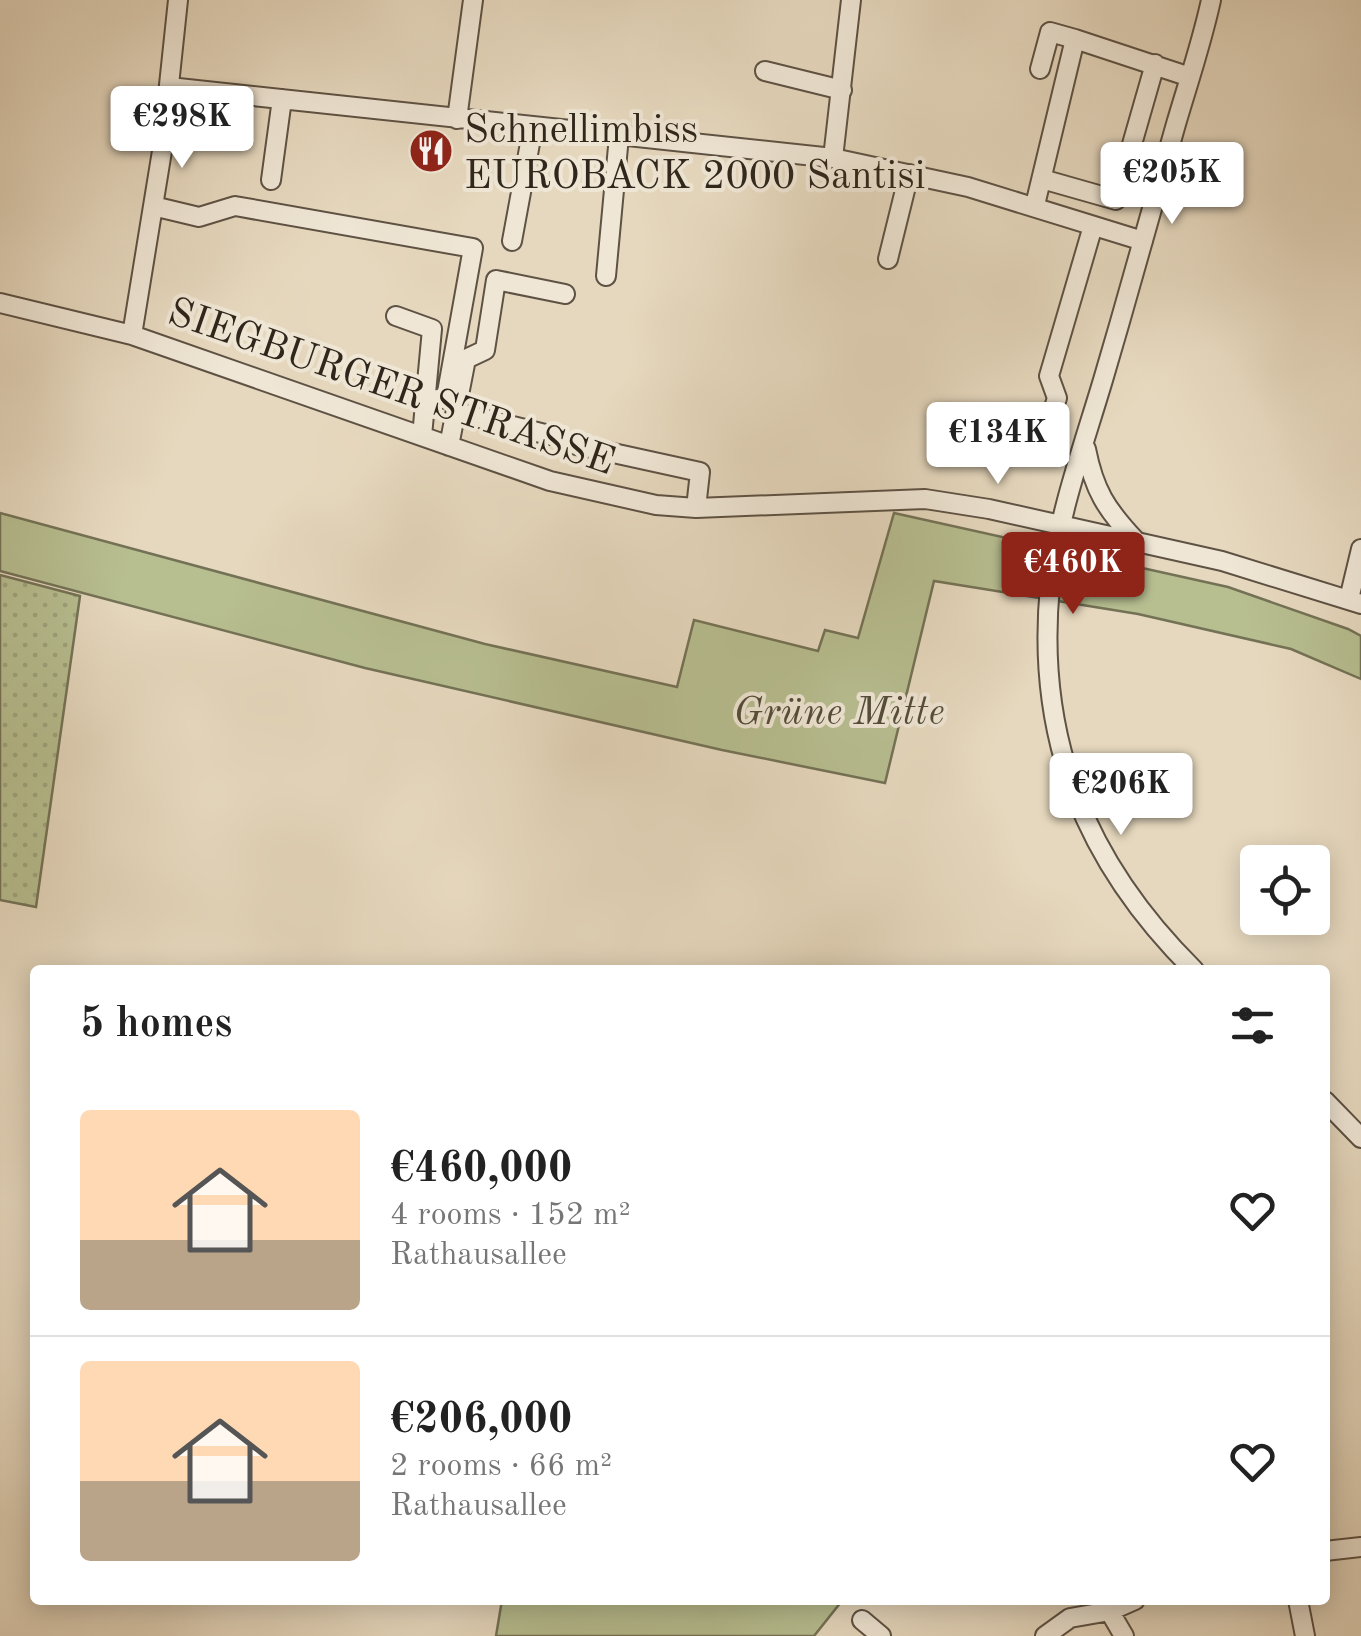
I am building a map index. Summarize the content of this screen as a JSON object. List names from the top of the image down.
{
  "streets": {
    "street": ["SIEGBURGER STRASSE"]
  },
  "parks": ["Grüne Mitte"],
  "places": {
    "restaurant": ["Schnellimbiss EUROBACK 2000 Santisi"]
  },
  "page": {
    "price": [
      "€298K",
      "€205K",
      "€134K",
      "€460K",
      "€206K"
    ],
    "heading": "5 homes",
    "list": [
      {
        "name": "€460,000",
        "note": "4 rooms · 152 m² · Rathausallee"
      },
      {
        "name": "€206,000",
        "note": "2 rooms · 66 m² · Rathausallee"
      }
    ]
  }
}
